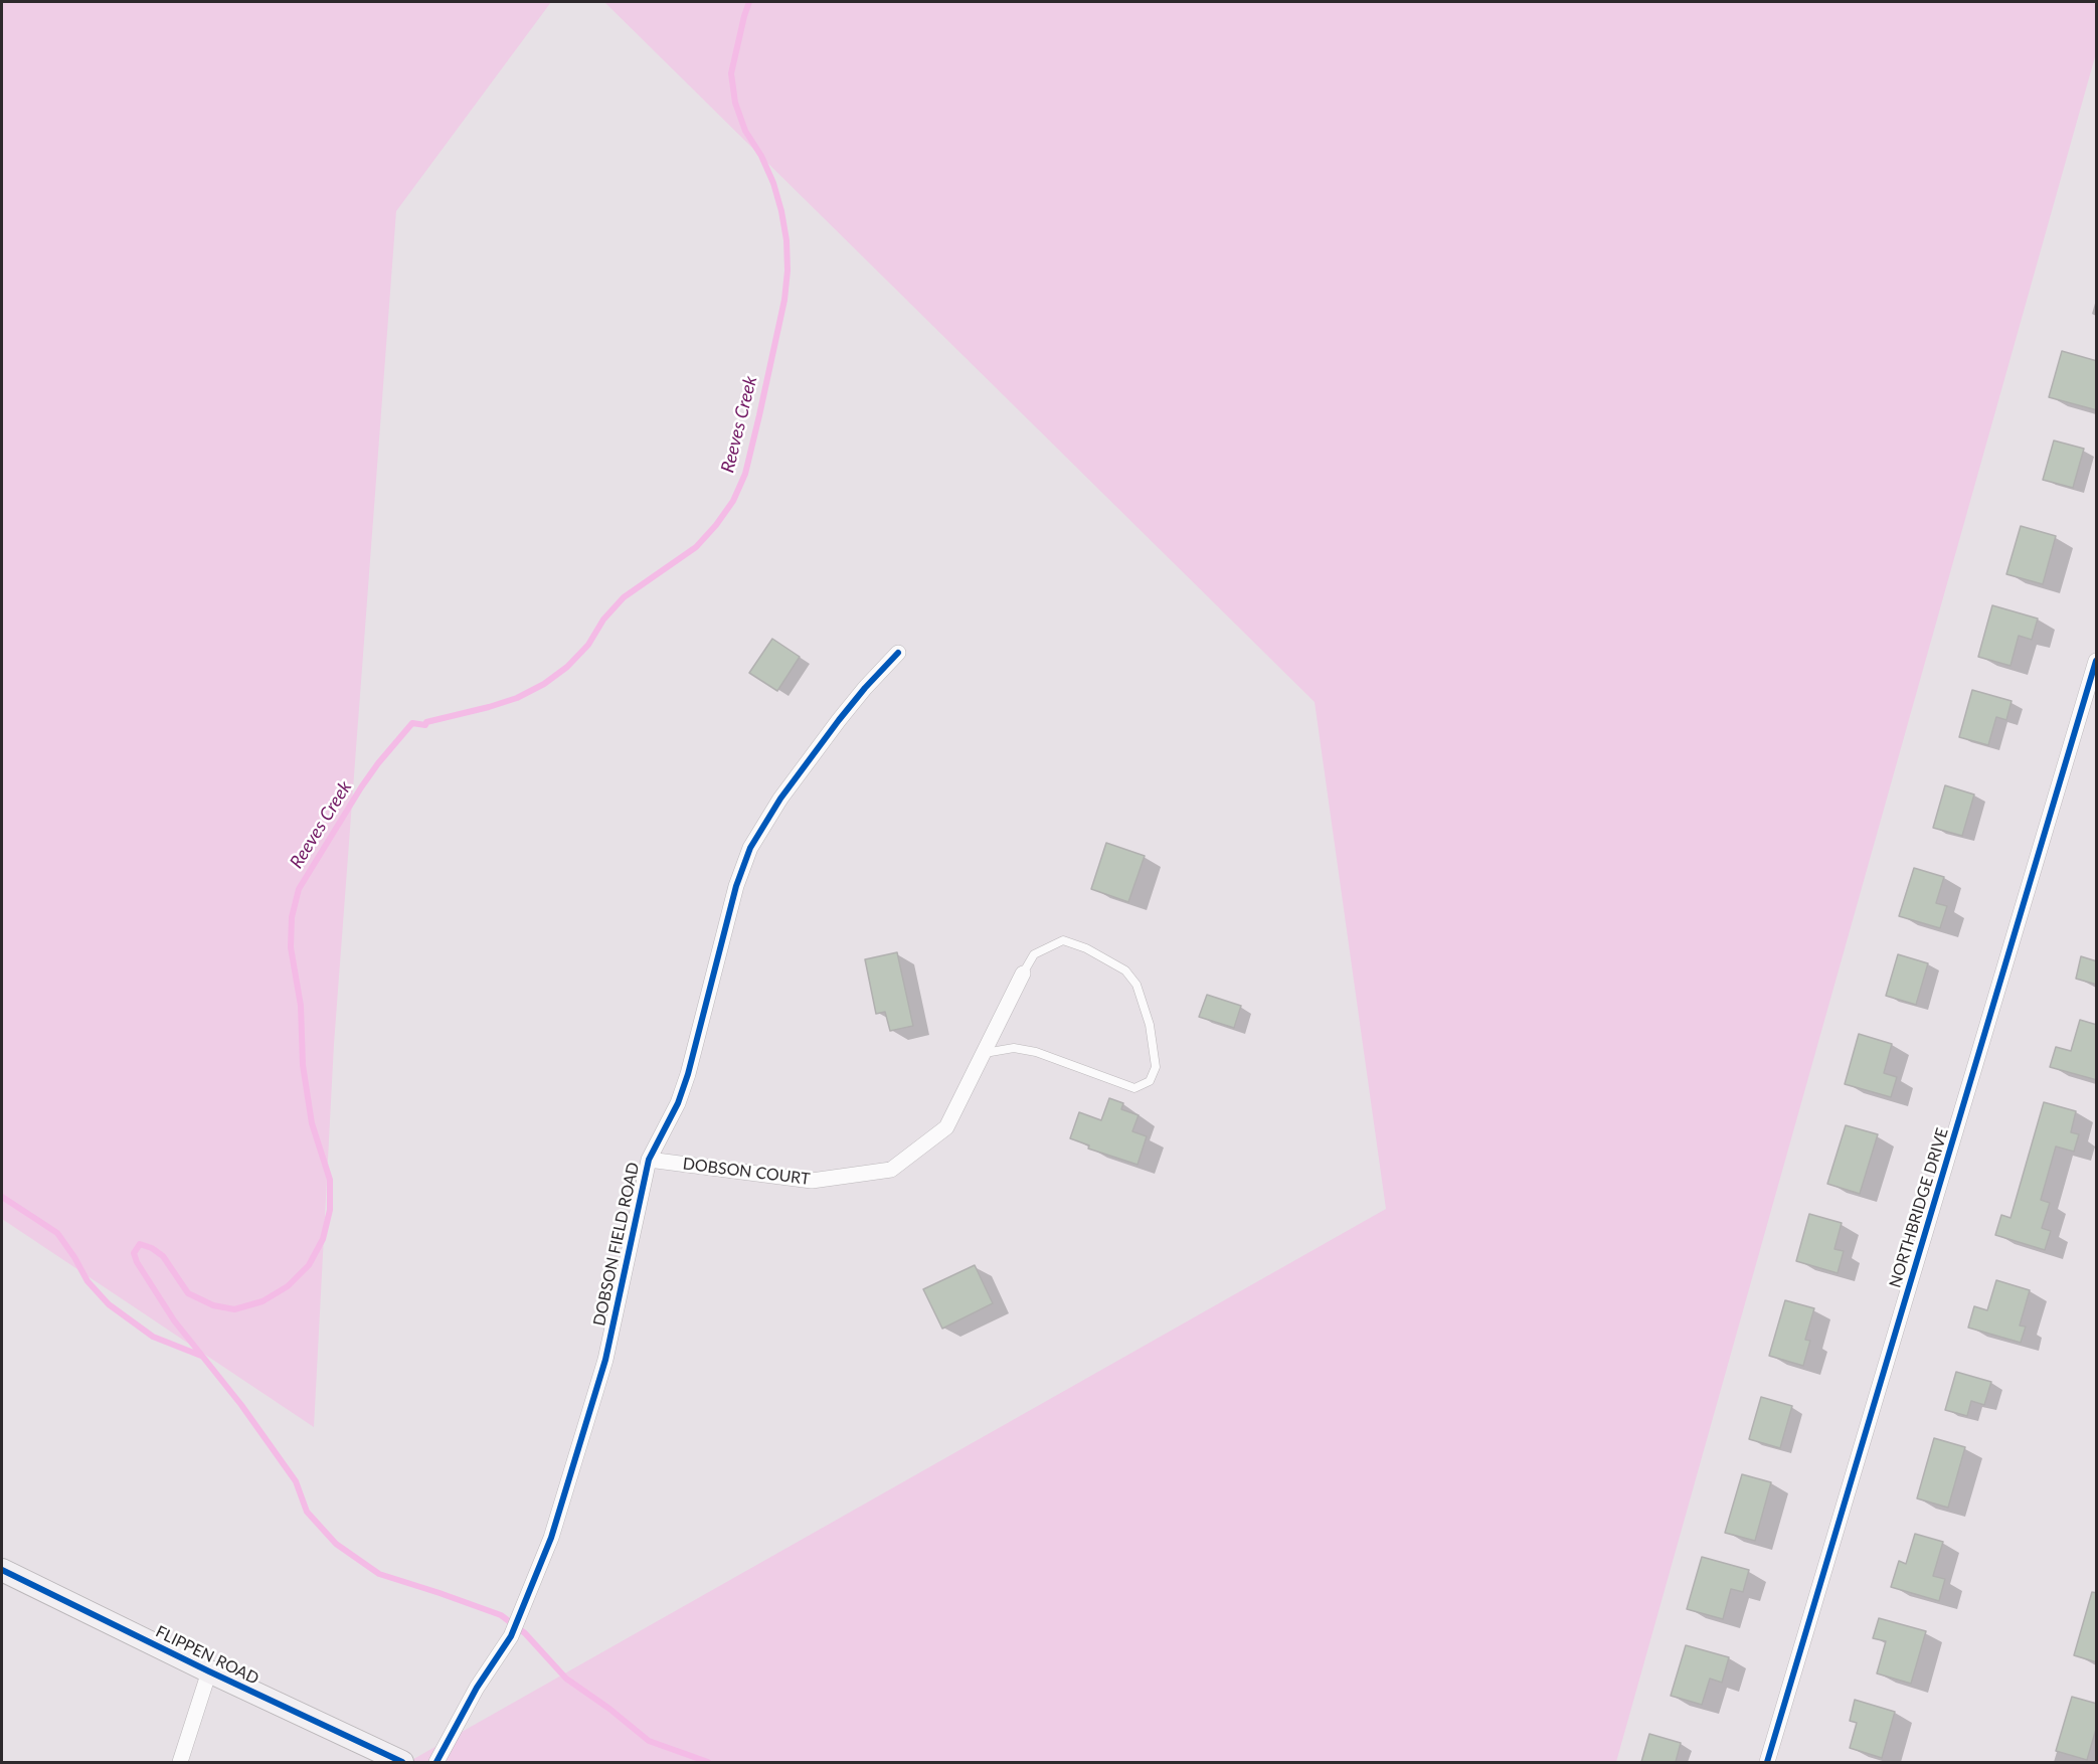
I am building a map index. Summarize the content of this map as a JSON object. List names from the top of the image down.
{
  "streets": {
    "street": [
      "DOBSON COURT",
      "NORTHBRIDGE DRIVE",
      "DOBSON FIELD ROAD",
      "FLIPPEN ROAD"
    ]
  },
  "crossings": [
    ["DOBSON COURT", "DOBSON FIELD ROAD"]
  ],
  "water": ["Reeves Creek"]
}
